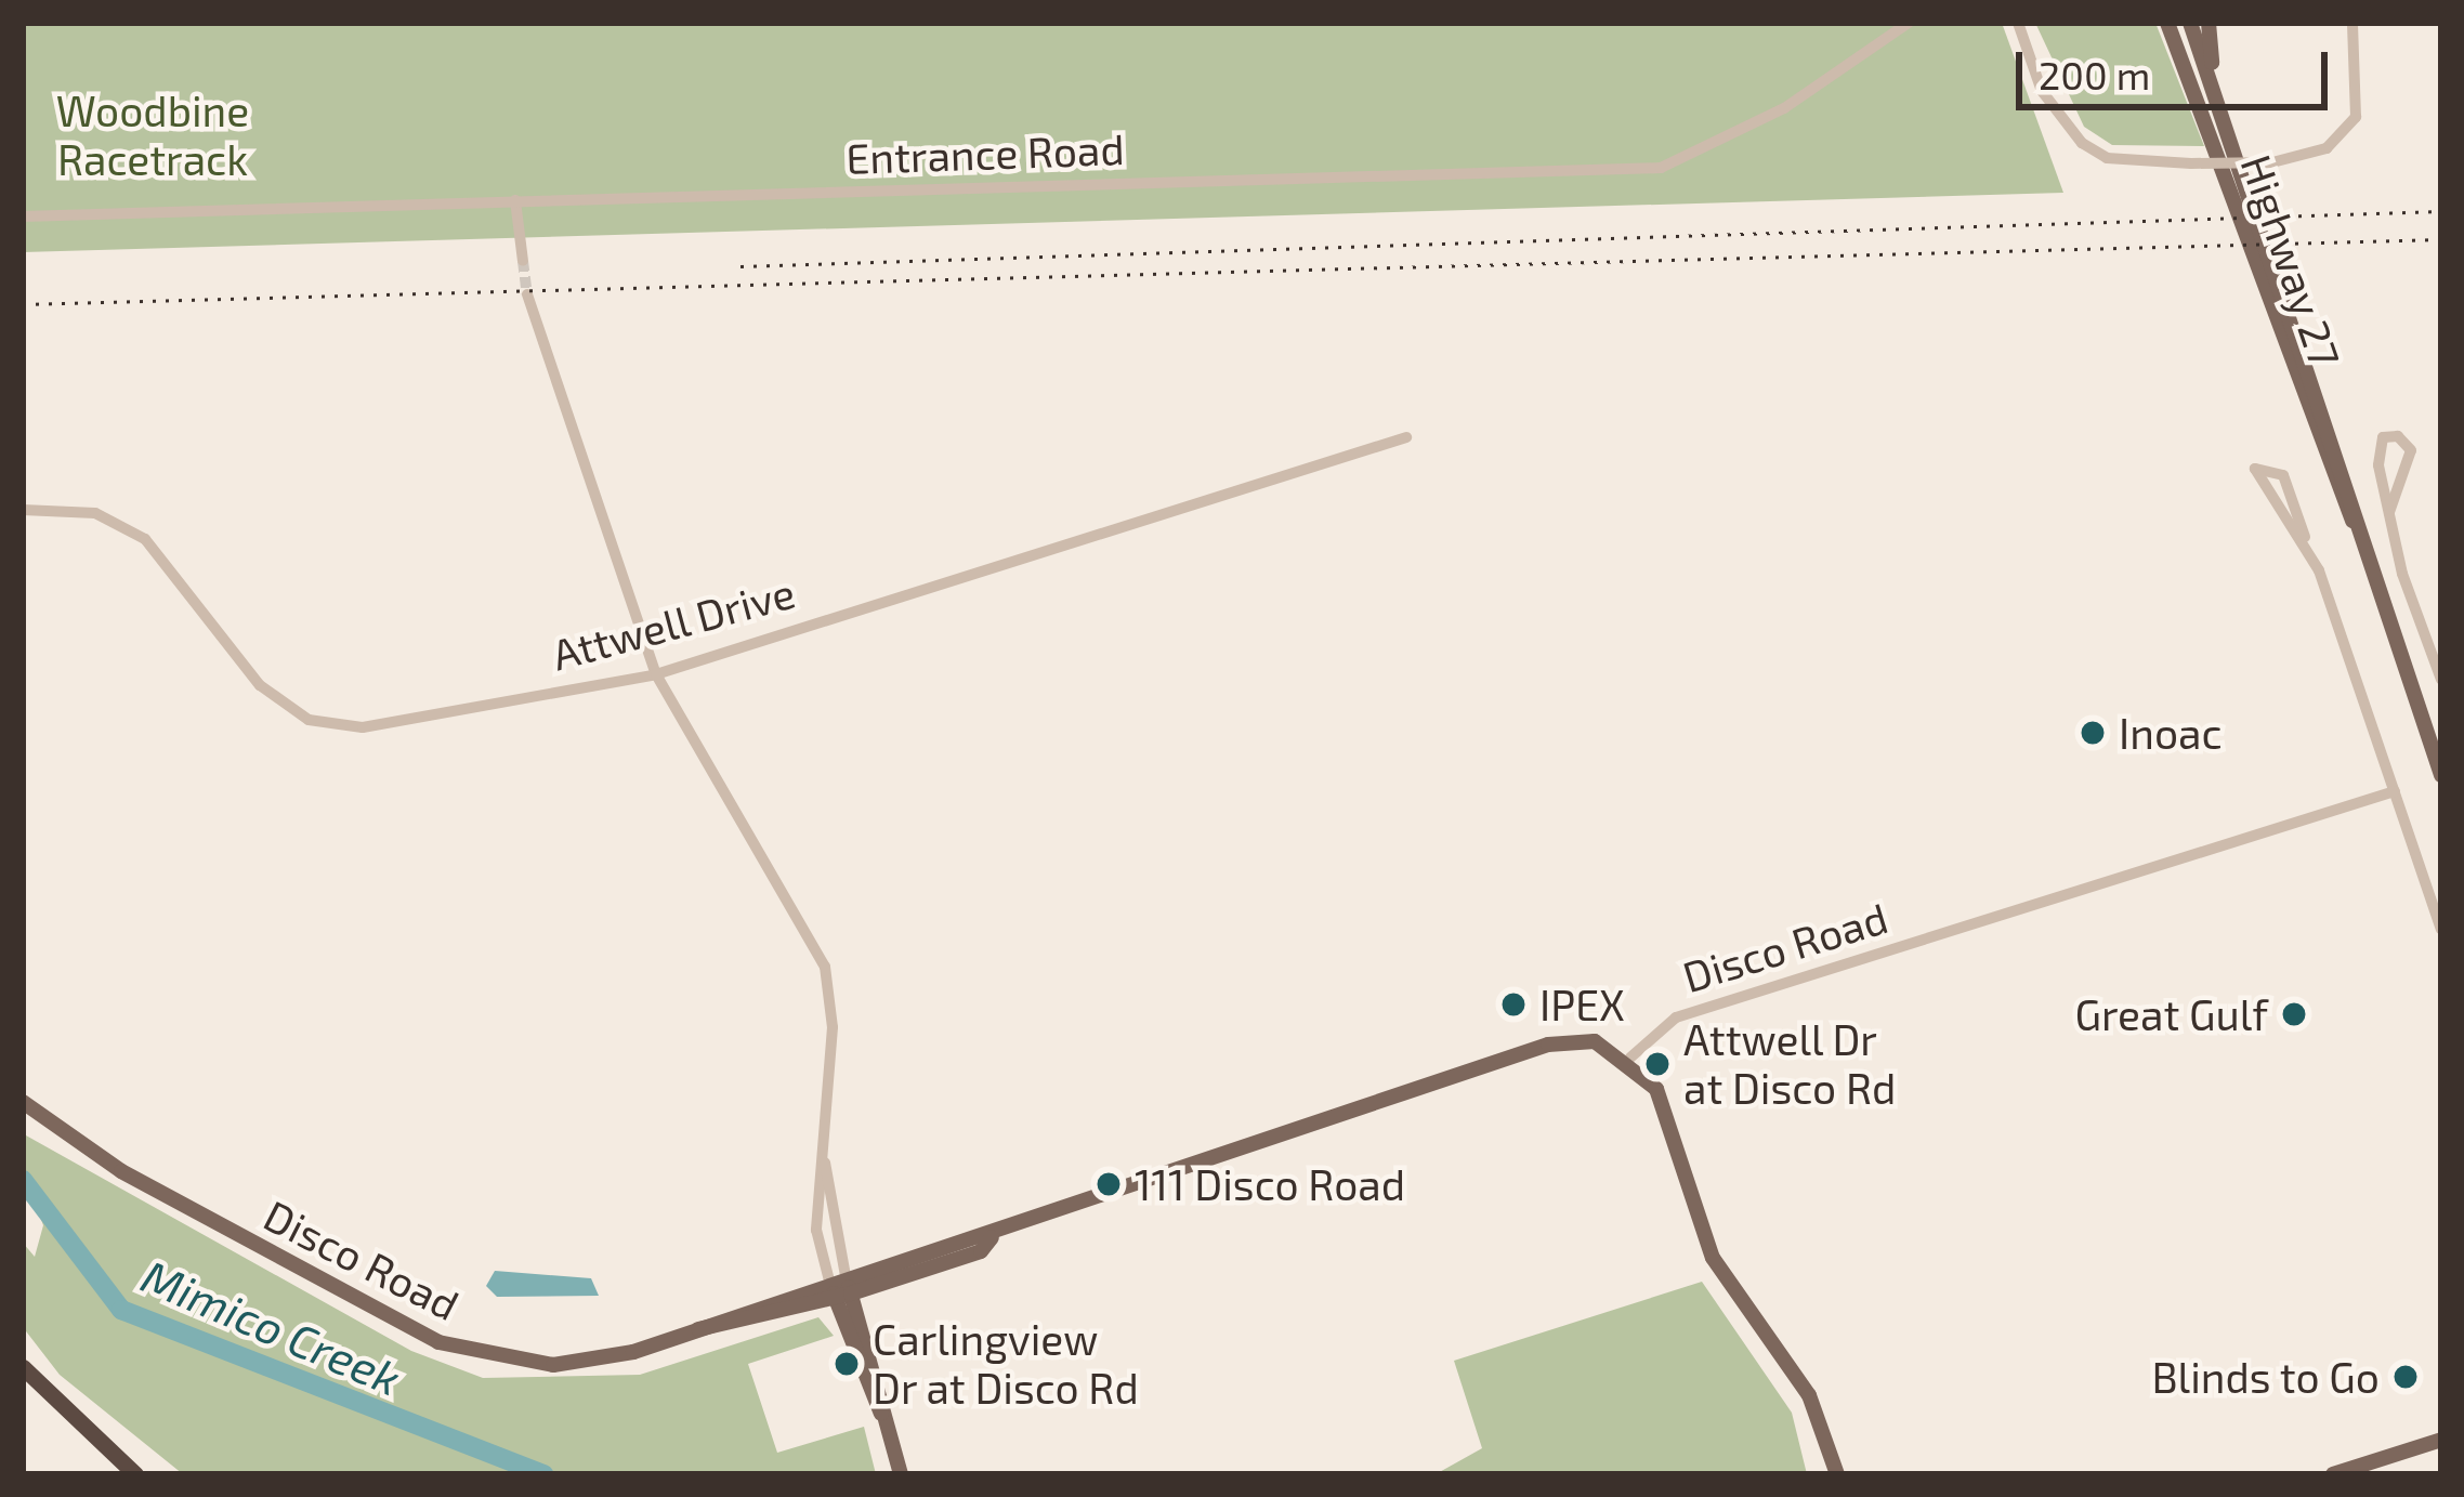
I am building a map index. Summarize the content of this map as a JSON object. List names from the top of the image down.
{
  "streets": {
    "main road": ["Highway 27", "Disco Road"],
    "street": ["Entrance Road", "Attwell Drive"]
  },
  "water": ["Mimico Creek"],
  "parks": ["Woodbine Racetrack"],
  "places": [
    "Inoac",
    "IPEX",
    "Great Gulf",
    "Attwell Dr at Disco Rd",
    "111 Disco Road",
    "Carlingview Dr at Disco Rd",
    "Blinds to Go"
  ],
  "scale_bar": "200 m"
}
